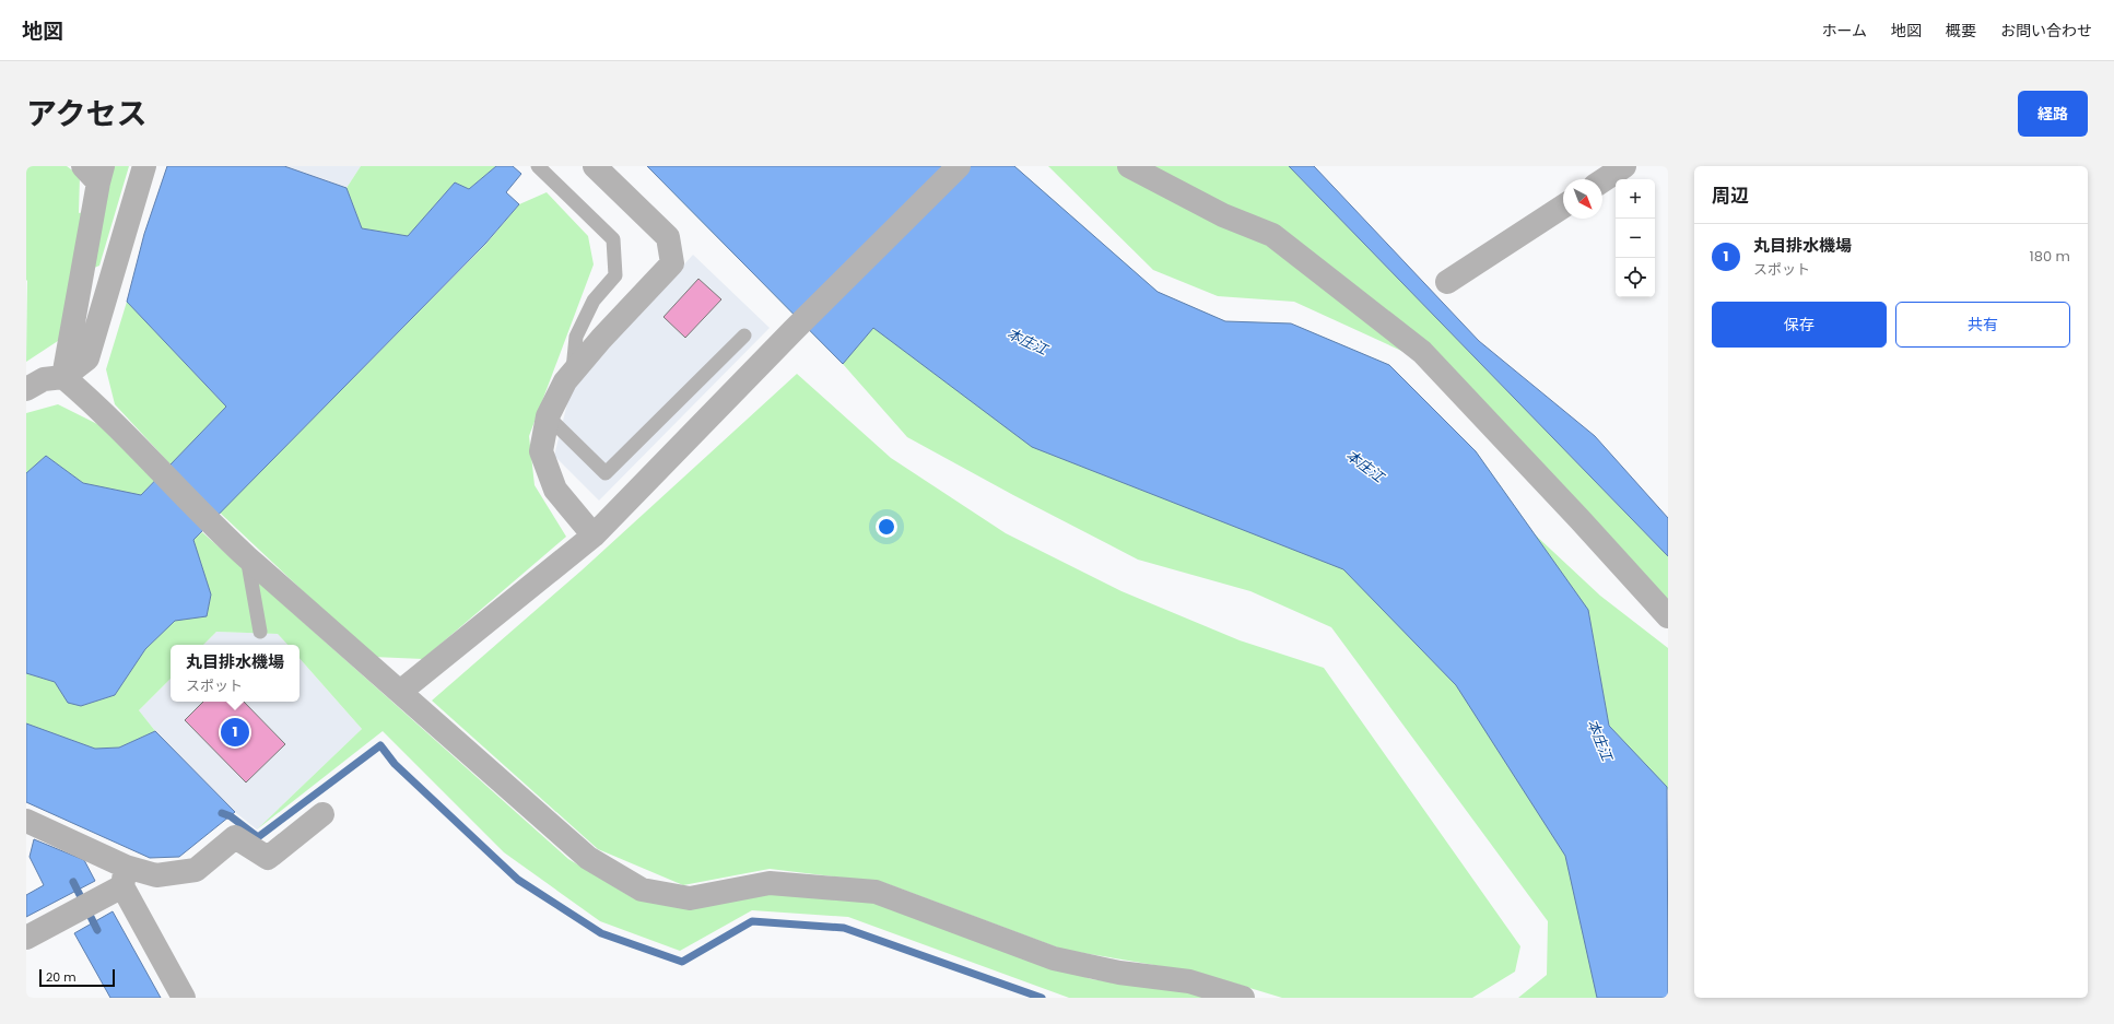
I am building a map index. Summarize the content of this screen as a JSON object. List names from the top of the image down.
{
  "water": ["本庄江"],
  "scale_bar": "20 m",
  "north": "bottom right",
  "page": {
    "header": "地図",
    "nav": [
      "ホーム",
      "地図",
      "概要",
      "お問い合わせ"
    ],
    "title": "アクセス",
    "buttons": [
      "経路",
      ["保存", "共有"]
    ],
    "heading": "周辺",
    "map_buttons": ["+", "−"],
    "list": [
      {
        "mark": "1",
        "name": "丸目排水機場",
        "note": "スポット",
        "value": "180 m"
      }
    ],
    "popup": ["丸目排水機場", "スポット"],
    "pins": "1",
    "scale": "20 m"
  }
}
